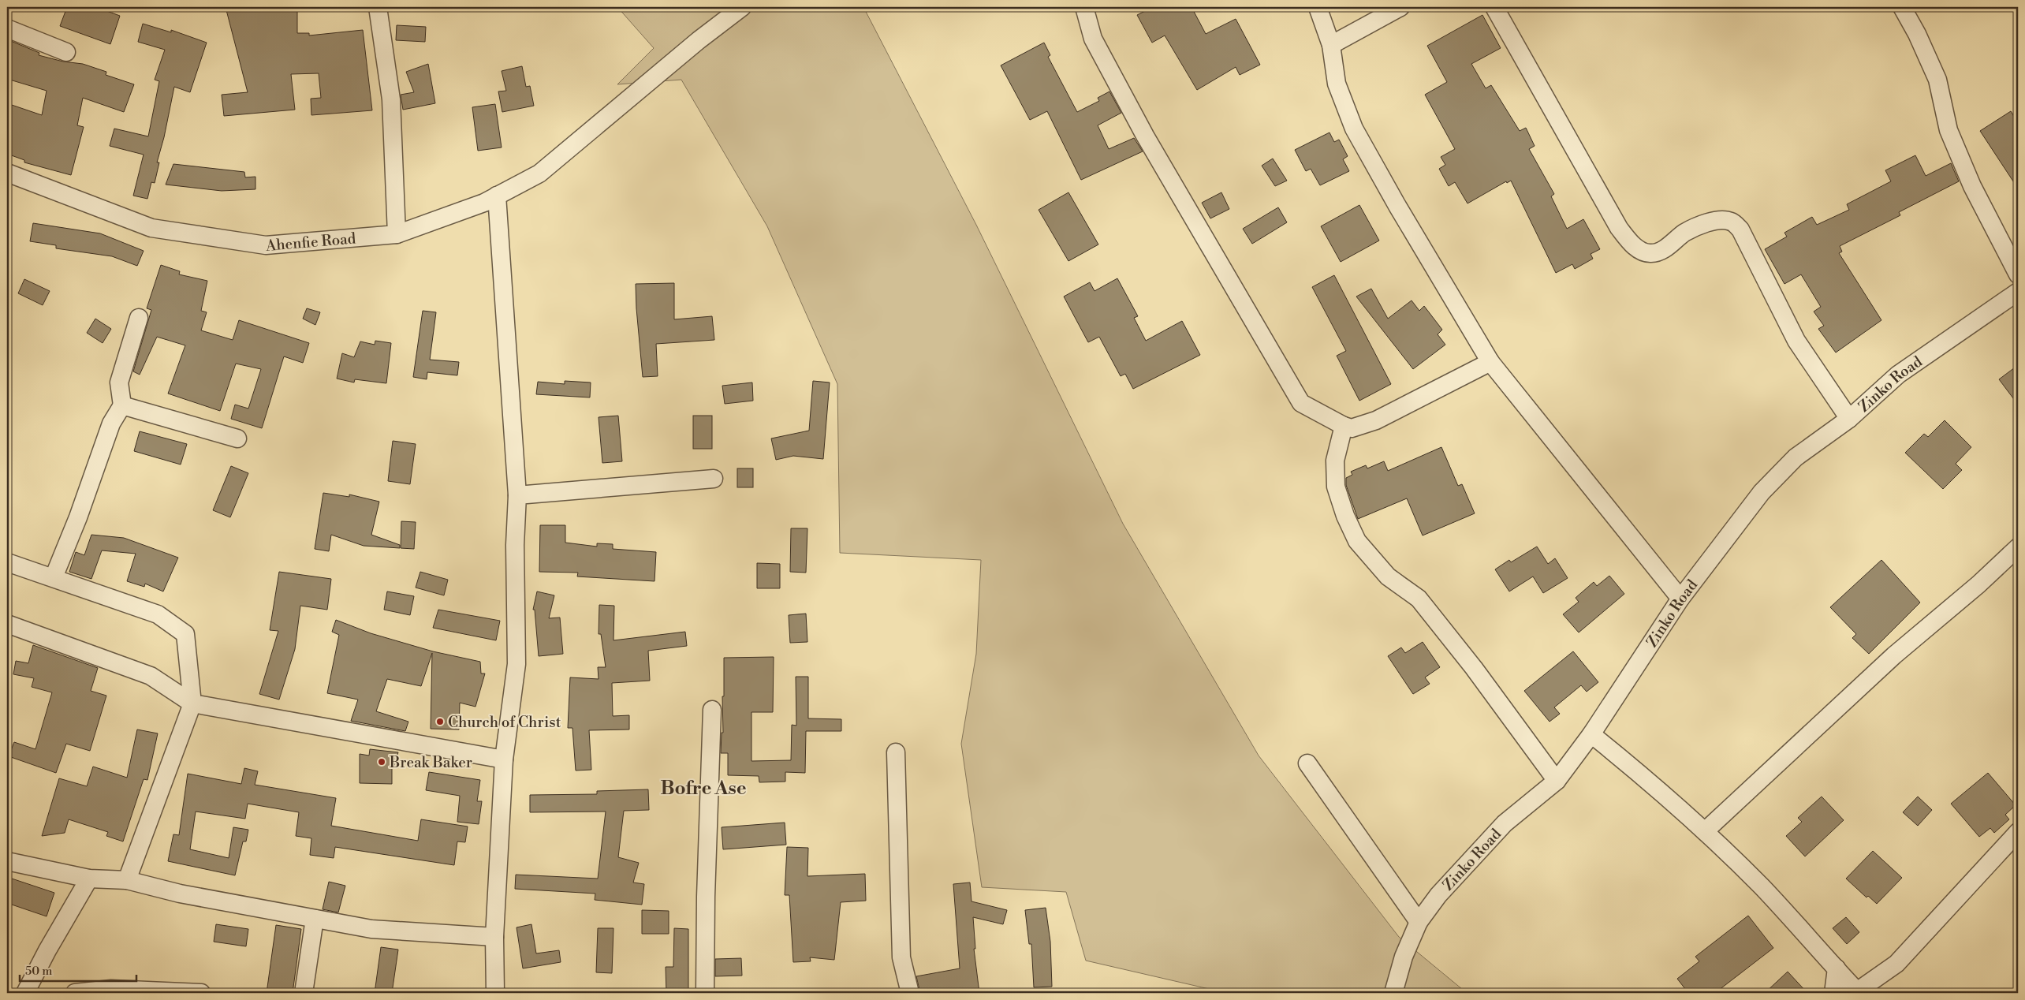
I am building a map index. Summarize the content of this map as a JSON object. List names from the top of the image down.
{
  "streets": {
    "street": ["Ahenfie Road", "Zinko Road"]
  },
  "districts": ["Bofre Ase"],
  "places": ["Church of Christ", "Break Baker"],
  "scale_bar": "50 m"
}
